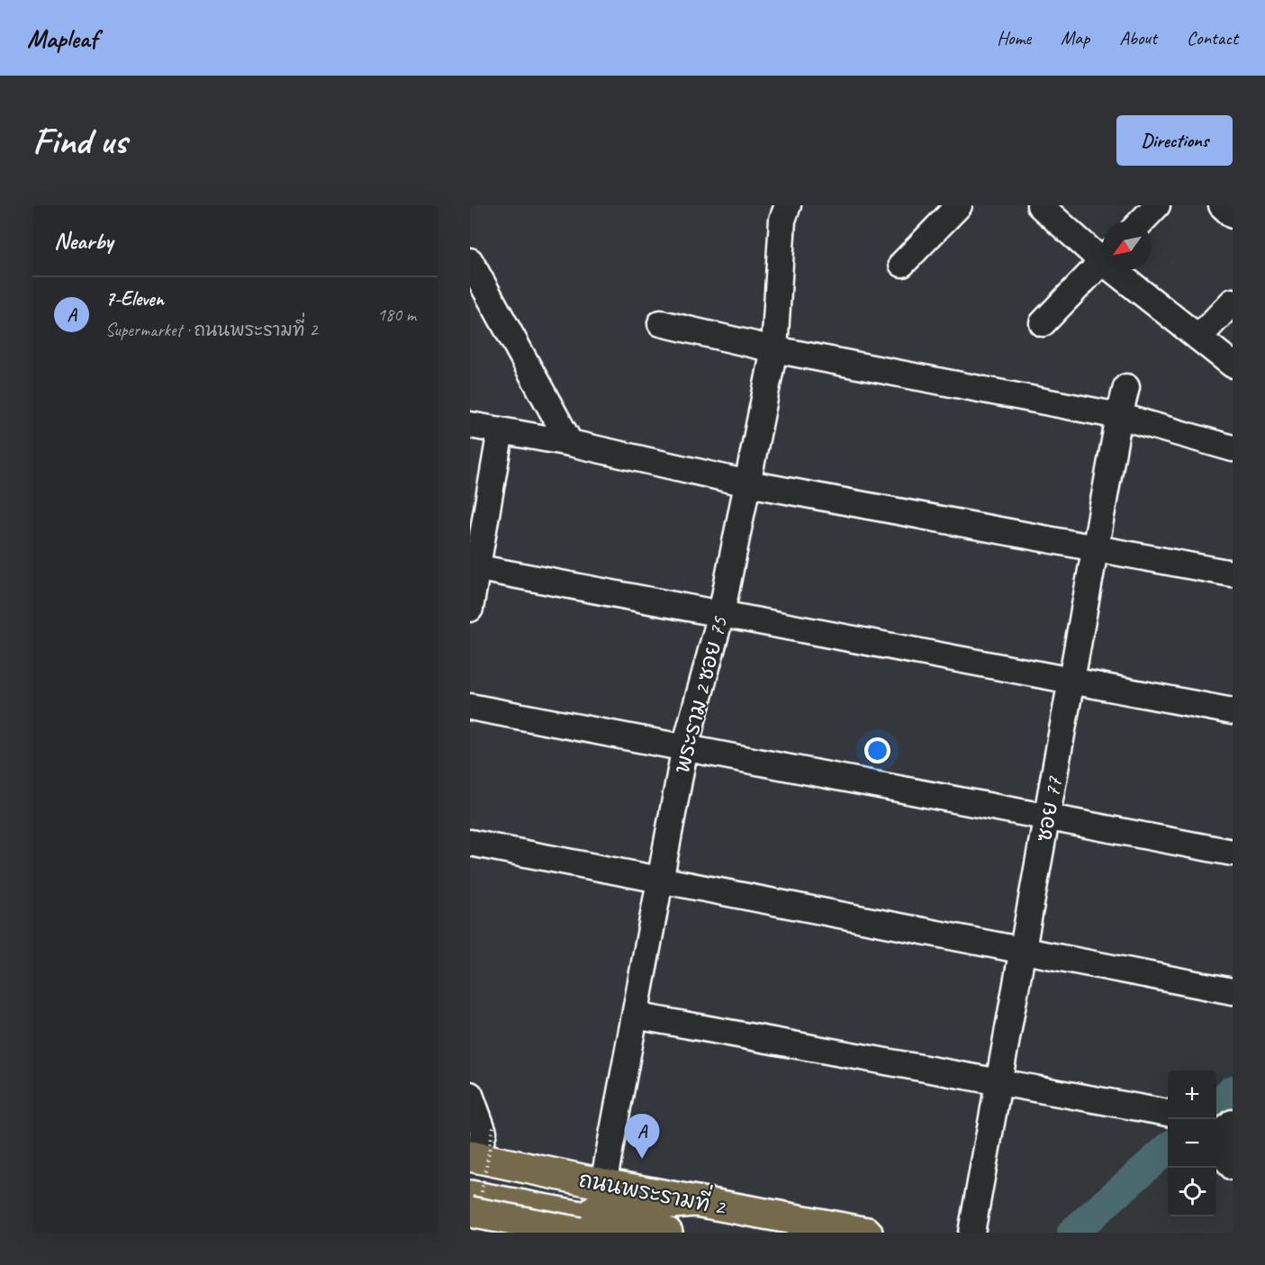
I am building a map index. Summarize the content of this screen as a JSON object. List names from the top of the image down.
{
  "streets": {
    "main road": ["ถนนพระรามที่ 2"],
    "street": ["พระราม 2 ซอย 75", "ซอย 77"]
  },
  "crossings": [
    ["พระราม 2 ซอย 75", "ถนนพระรามที่ 2"]
  ],
  "north": "bottom left",
  "page": {
    "header": "Mapleaf",
    "nav": [
      "Home",
      "Map",
      "About",
      "Contact"
    ],
    "buttons": "Directions",
    "title": "Find us",
    "heading": "Nearby",
    "list": [
      {
        "mark": "A",
        "name": "7-Eleven",
        "note": "Supermarket · ถนนพระรามที่ 2",
        "value": "180 m"
      }
    ],
    "map_buttons": ["+", "−"],
    "pins": "A"
  }
}
